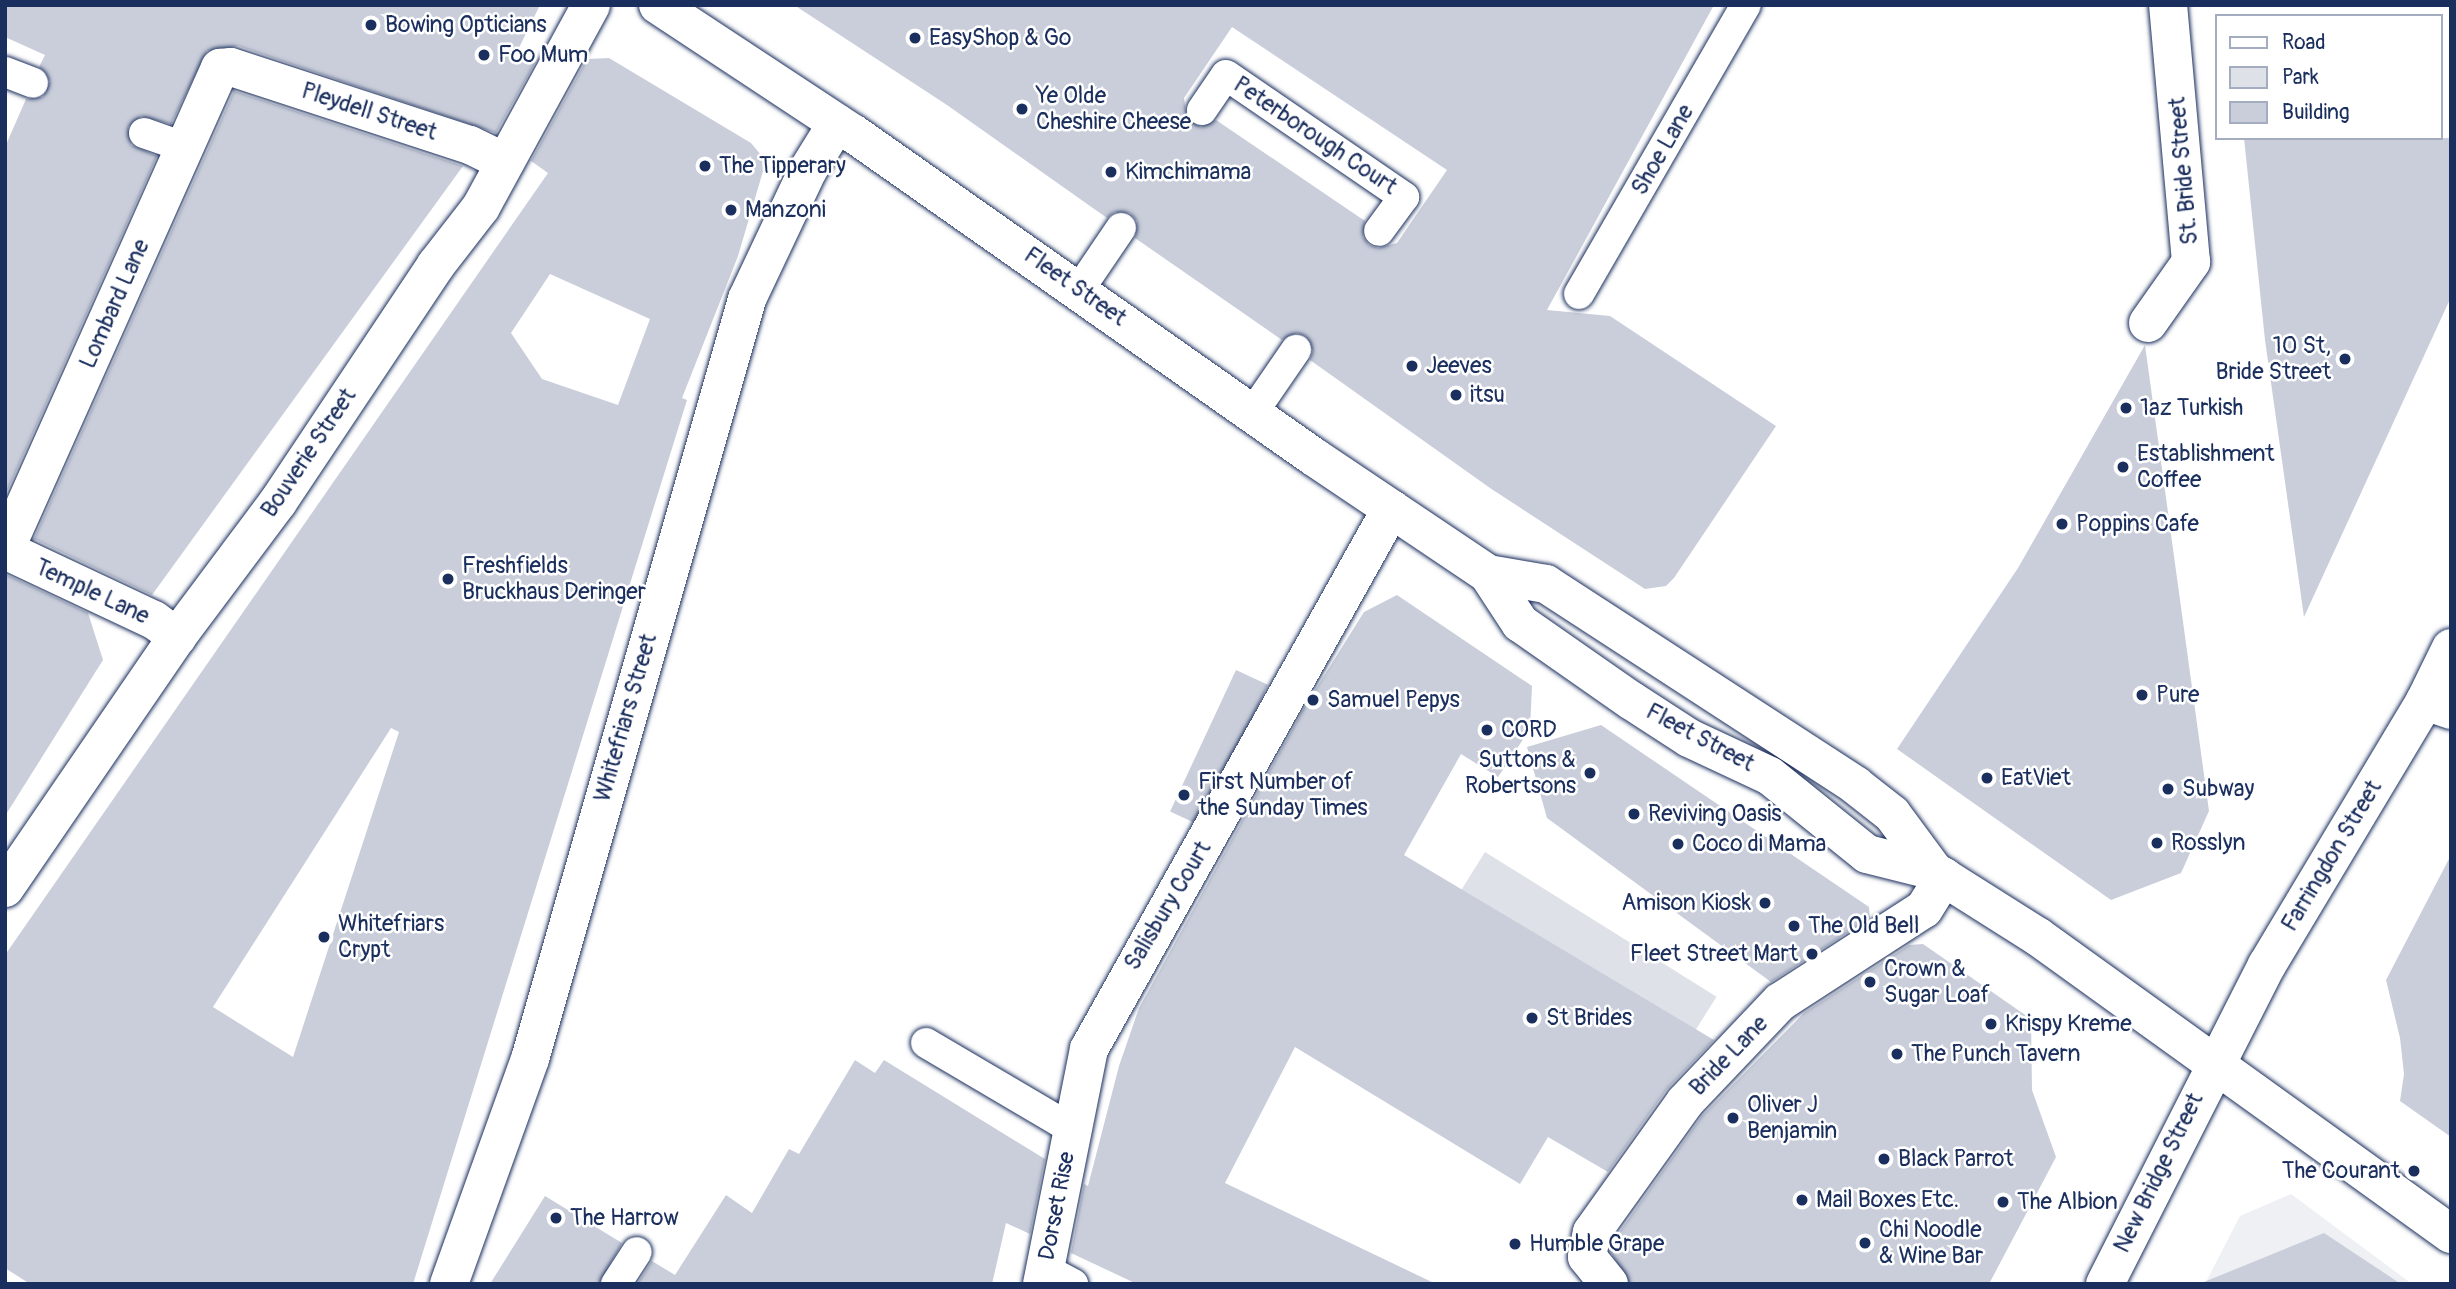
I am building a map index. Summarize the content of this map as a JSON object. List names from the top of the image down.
{
  "streets": {
    "street": [
      "Pleydell Street",
      "St. Bride Street",
      "Fleet Street",
      "Lombard Lane",
      "Bouverie Street",
      "Temple Lane",
      "Whitefriars Street",
      "Farringdon Street",
      "Salisbury Court",
      "Bride Lane",
      "New Bridge Street",
      "Dorset Rise"
    ],
    "lane": ["Peterborough Court", "Shoe Lane"]
  },
  "crossings": [
    ["Pleydell Street", "Lombard Lane"],
    ["Pleydell Street", "Bouverie Street"],
    ["Fleet Street", "Whitefriars Street"],
    ["Fleet Street", "Farringdon Street"],
    ["Fleet Street", "Salisbury Court"],
    ["Fleet Street", "Bride Lane"],
    ["Fleet Street", "New Bridge Street"],
    ["Lombard Lane", "Temple Lane"],
    ["Bouverie Street", "Temple Lane"],
    ["Farringdon Street", "New Bridge Street"],
    ["Salisbury Court", "Dorset Rise"]
  ],
  "places": [
    "Bowing Opticians",
    "EasyShop & Go",
    "Foo Mum",
    "Ye Olde Cheshire Cheese",
    "The Tipperary",
    "Kimchimama",
    "Manzoni",
    "10 St, Bride Street",
    "Jeeves",
    "itsu",
    "1az Turkish",
    "Establishment Coffee",
    "Poppins Cafe",
    "Freshfields Bruckhaus Deringer",
    "Pure",
    "Samuel Pepys",
    "CORD",
    "Suttons & Robertsons",
    "EatViet",
    "Subway",
    "First Number of the Sunday Times",
    "Reviving Oasis",
    "Rosslyn",
    "Coco di Mama",
    "Amison Kiosk",
    "The Old Bell",
    "Whitefriars Crypt",
    "Fleet Street Mart",
    "Crown & Sugar Loaf",
    "St Brides",
    "Krispy Kreme",
    "The Punch Tavern",
    "Oliver J Benjamin",
    "Black Parrot",
    "The Courant",
    "Mail Boxes Etc.",
    "The Albion",
    "The Harrow",
    "Chi Noodle & Wine Bar",
    "Humble Grape"
  ],
  "legend": ["Road", "Park", "Building"]
}
